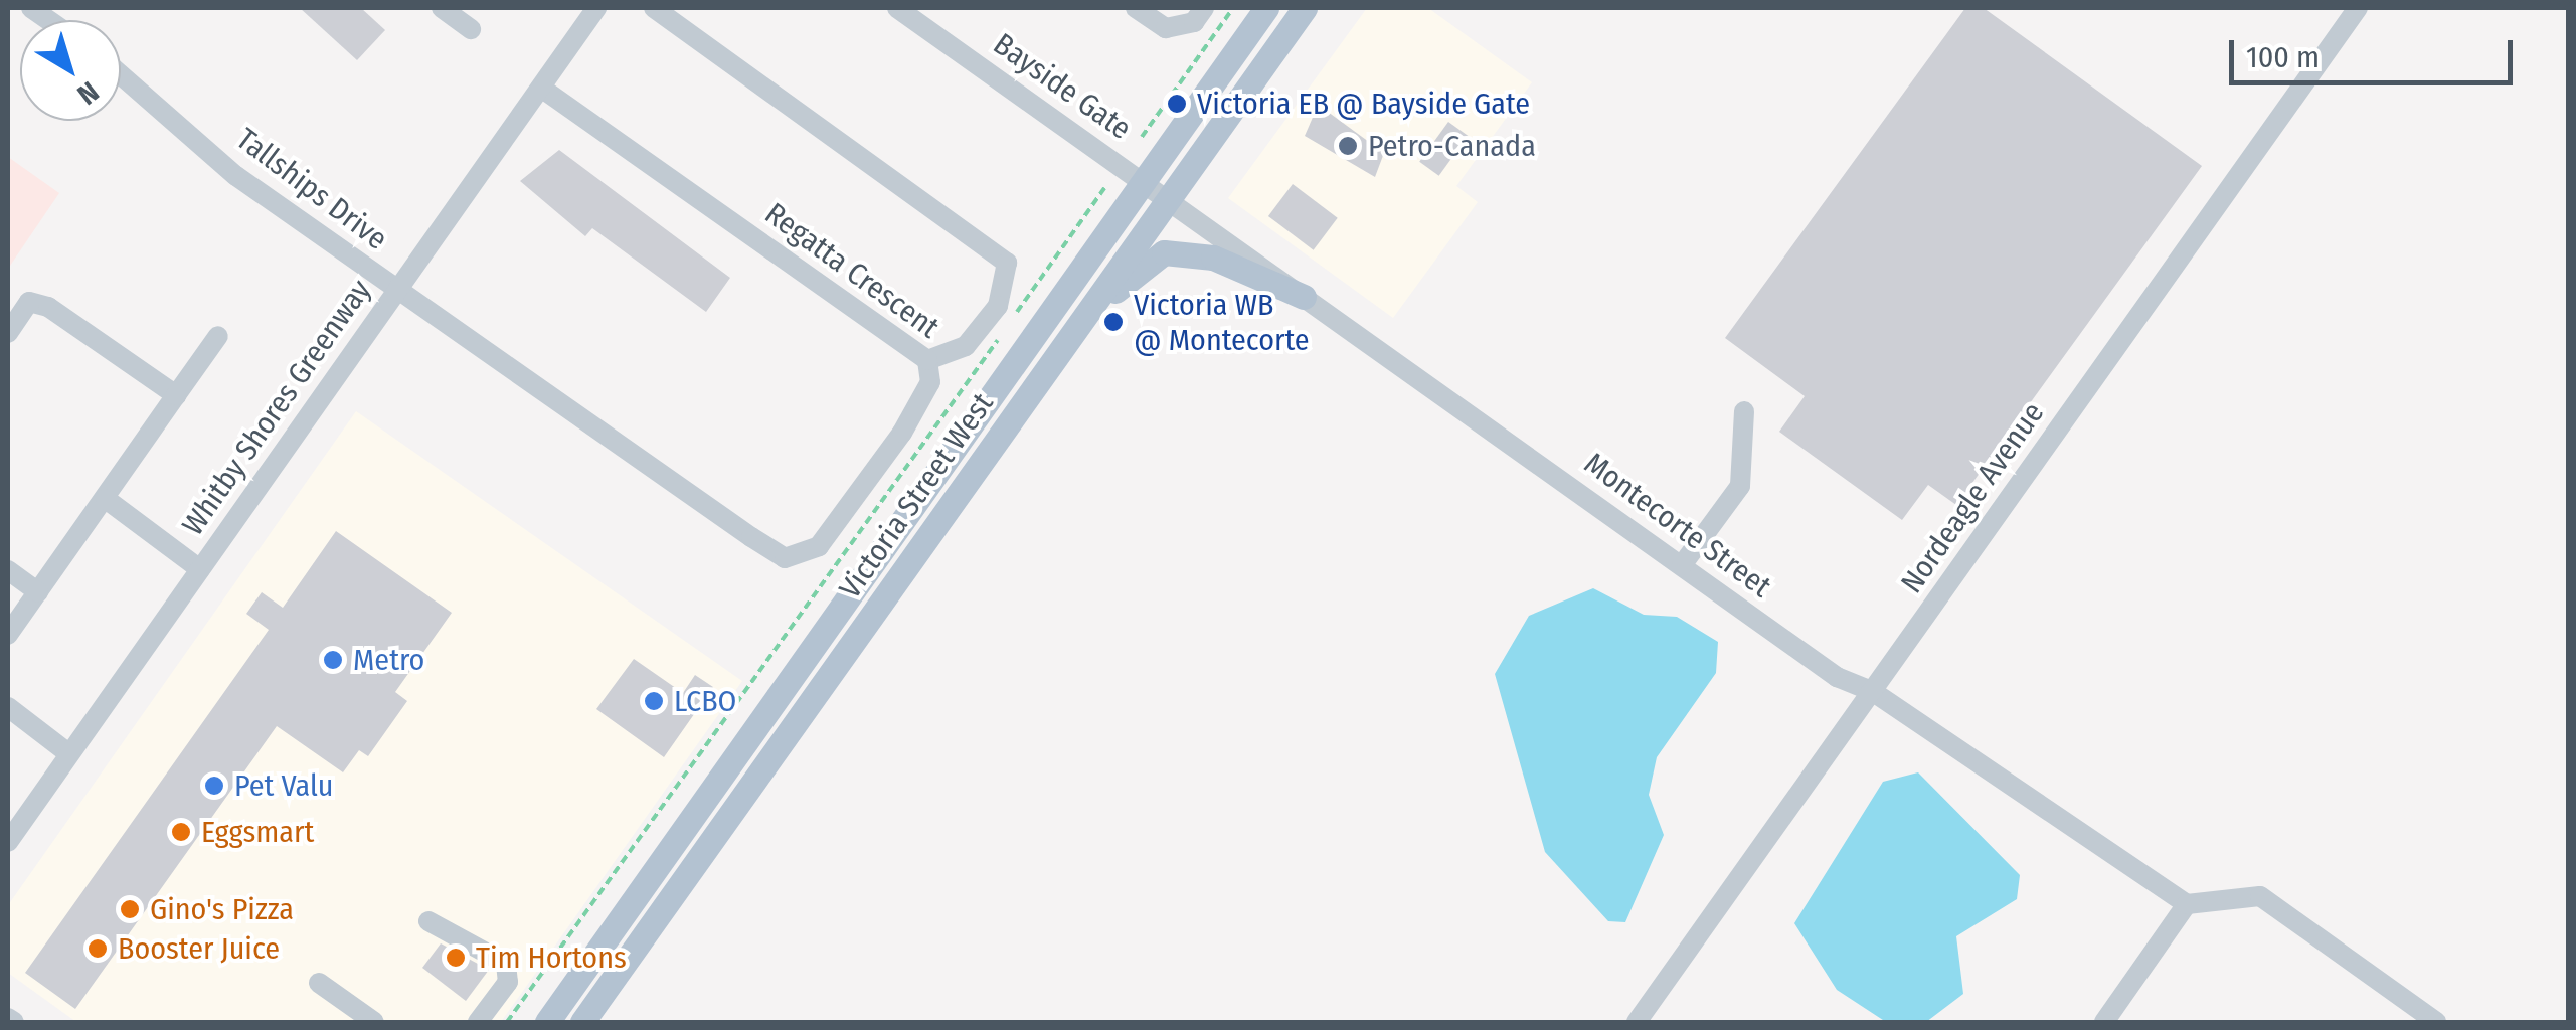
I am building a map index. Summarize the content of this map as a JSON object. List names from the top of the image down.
{
  "streets": {
    "main road": ["Victoria Street West"],
    "street": [
      "Bayside Gate",
      "Tallships Drive",
      "Regatta Crescent",
      "Whitby Shores Greenway",
      "Nordeagle Avenue",
      "Montecorte Street"
    ]
  },
  "crossings": [
    ["Bayside Gate", "Victoria Street West"],
    ["Bayside Gate", "Montecorte Street"],
    ["Tallships Drive", "Regatta Crescent"],
    ["Tallships Drive", "Whitby Shores Greenway"],
    ["Regatta Crescent", "Whitby Shores Greenway"],
    ["Victoria Street West", "Montecorte Street"],
    ["Nordeagle Avenue", "Montecorte Street"]
  ],
  "places": [
    "Victoria EB @ Bayside Gate",
    "Petro-Canada",
    "Victoria WB @ Montecorte",
    "Metro",
    "LCBO",
    "Pet Valu",
    "Eggsmart",
    "Gino's Pizza",
    "Booster Juice",
    "Tim Hortons"
  ],
  "scale_bar": "100 m",
  "north": "bottom right"
}
